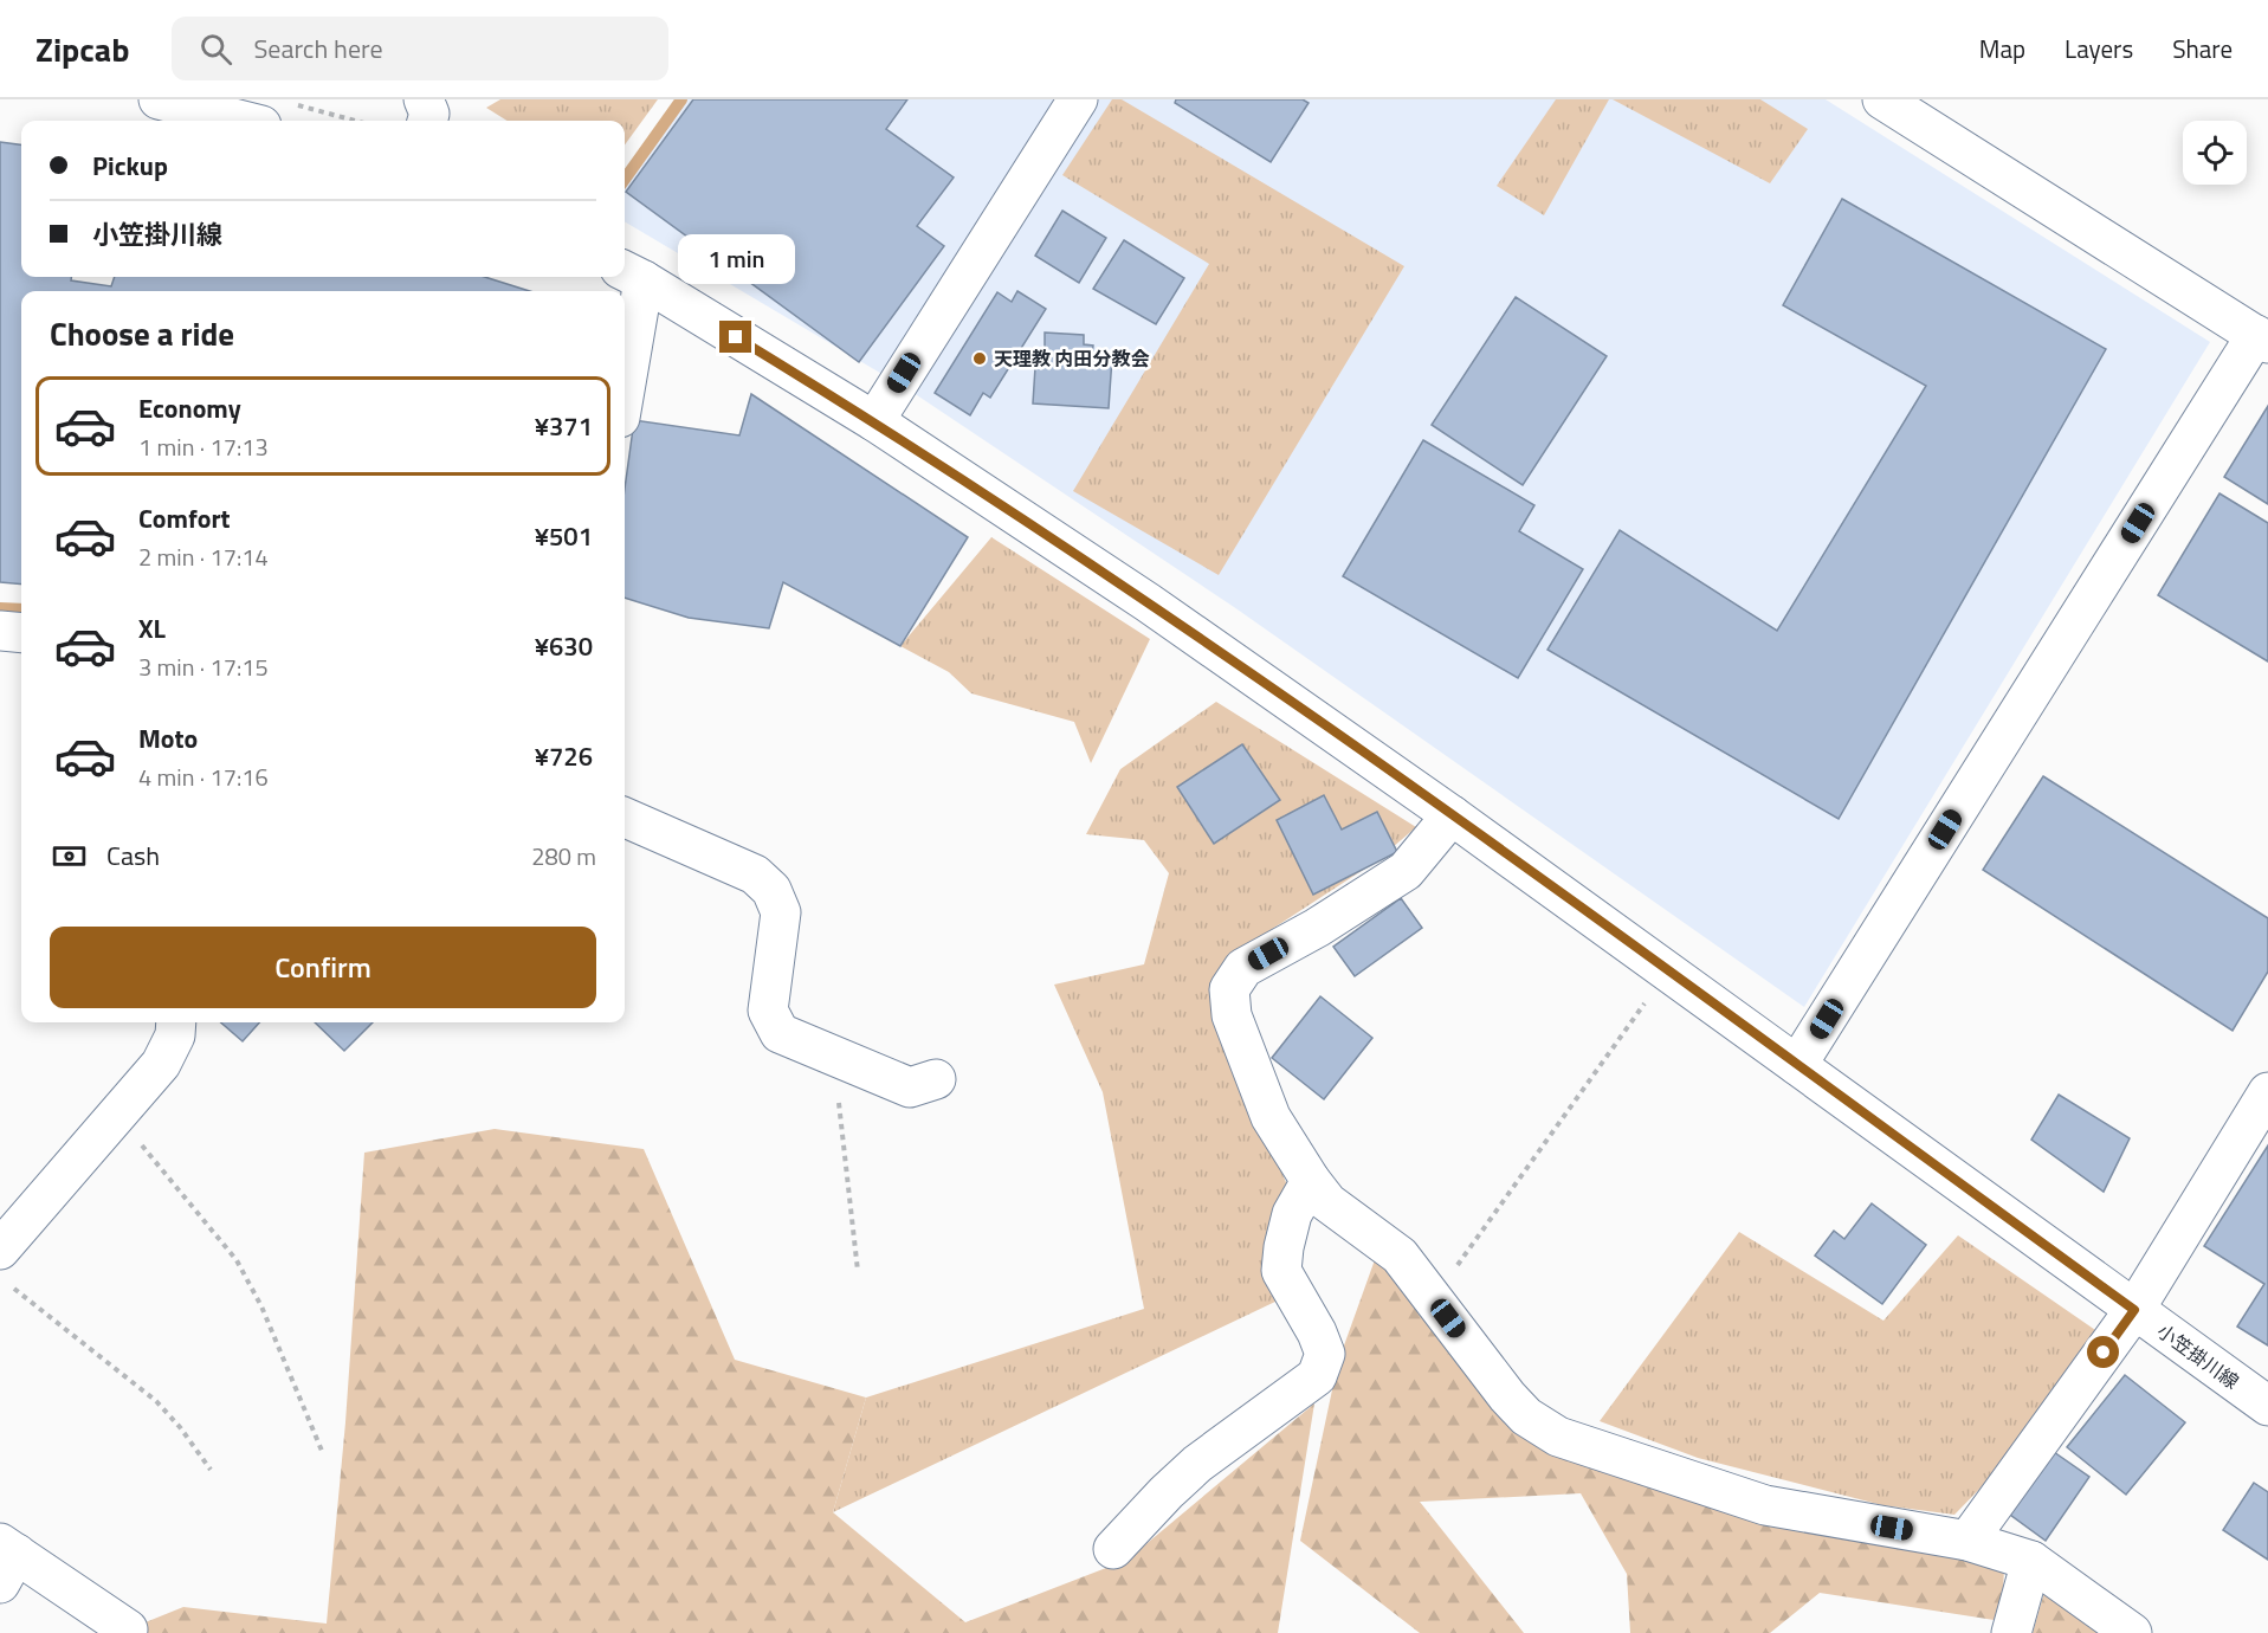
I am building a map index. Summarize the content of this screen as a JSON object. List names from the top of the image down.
{
  "streets": {
    "street": ["小笠掛川線"]
  },
  "places": ["天理教 内田分教会"],
  "page": {
    "header": "Zipcab",
    "search": "Search here",
    "nav": ["Map", "Layers", "Share"],
    "banner": ["Pickup", "小笠掛川線"],
    "bubble": "1 min",
    "heading": "Choose a ride",
    "list": [
      {
        "name": "Economy",
        "note": "1 min · 17:13",
        "value": "¥371"
      },
      {
        "name": "Comfort",
        "note": "2 min · 17:14",
        "value": "¥501"
      },
      {
        "name": "XL",
        "note": "3 min · 17:15",
        "value": "¥630"
      },
      {
        "name": "Moto",
        "note": "4 min · 17:16",
        "value": "¥726"
      }
    ],
    "pay": ["Cash", "280 m"],
    "buttons": "Confirm"
  }
}
